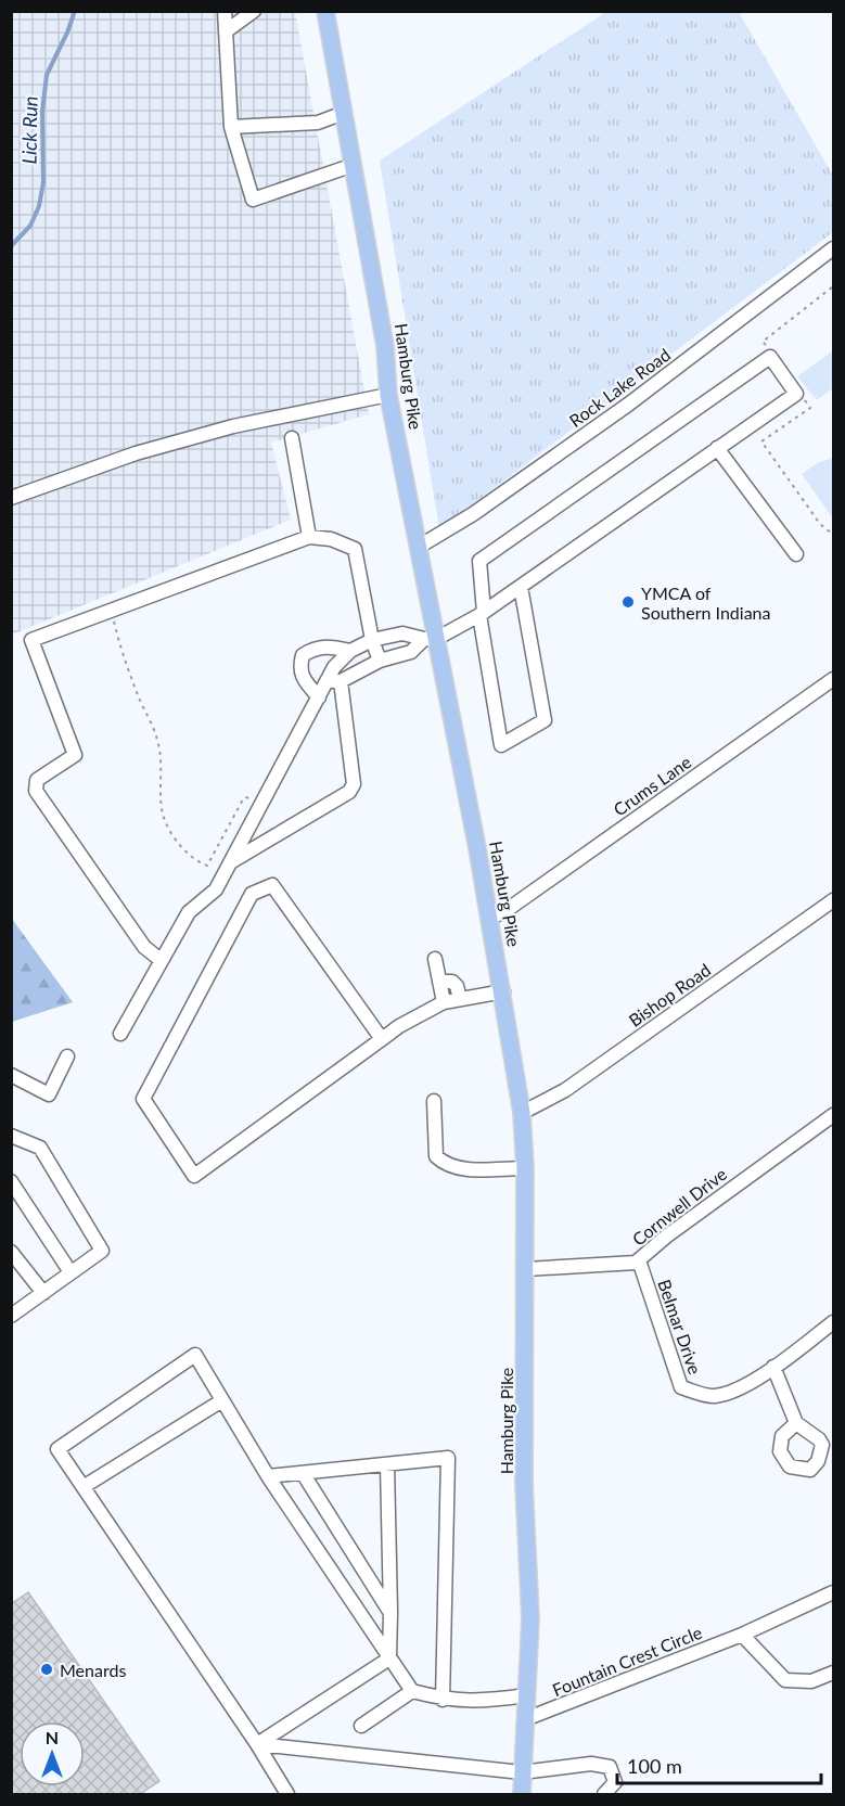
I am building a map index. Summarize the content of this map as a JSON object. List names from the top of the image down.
{
  "streets": {
    "main road": ["Hamburg Pike"],
    "street": [
      "Rock Lake Road",
      "Crums Lane",
      "Bishop Road",
      "Cornwell Drive",
      "Belmar Drive",
      "Fountain Crest Circle"
    ]
  },
  "crossings": [
    ["Hamburg Pike", "Rock Lake Road"],
    ["Hamburg Pike", "Crums Lane"],
    ["Hamburg Pike", "Bishop Road"],
    ["Hamburg Pike", "Cornwell Drive"],
    ["Hamburg Pike", "Fountain Crest Circle"],
    ["Cornwell Drive", "Belmar Drive"]
  ],
  "water": ["Lick Run"],
  "places": ["YMCA of Southern Indiana", "Menards"],
  "scale_bar": "100 m",
  "north": "top"
}
